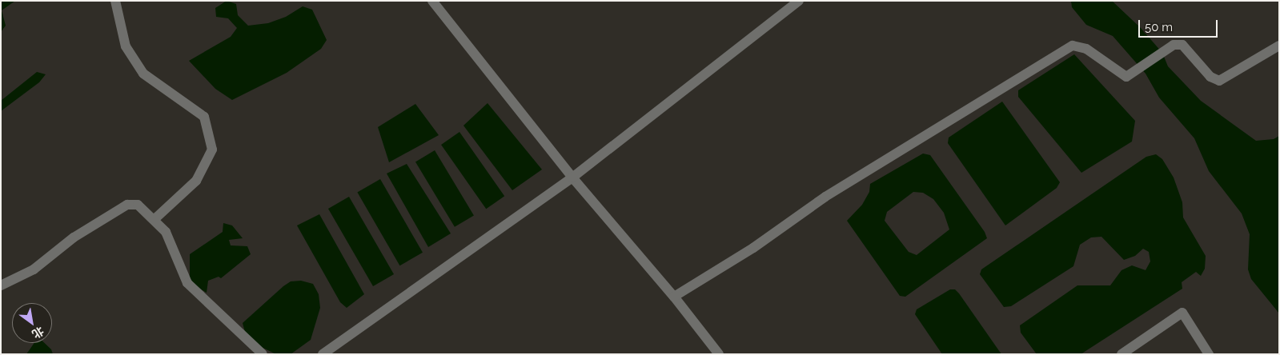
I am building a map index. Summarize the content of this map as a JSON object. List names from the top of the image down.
{
  "scale_bar": "50 m",
  "north": "bottom right"
}
